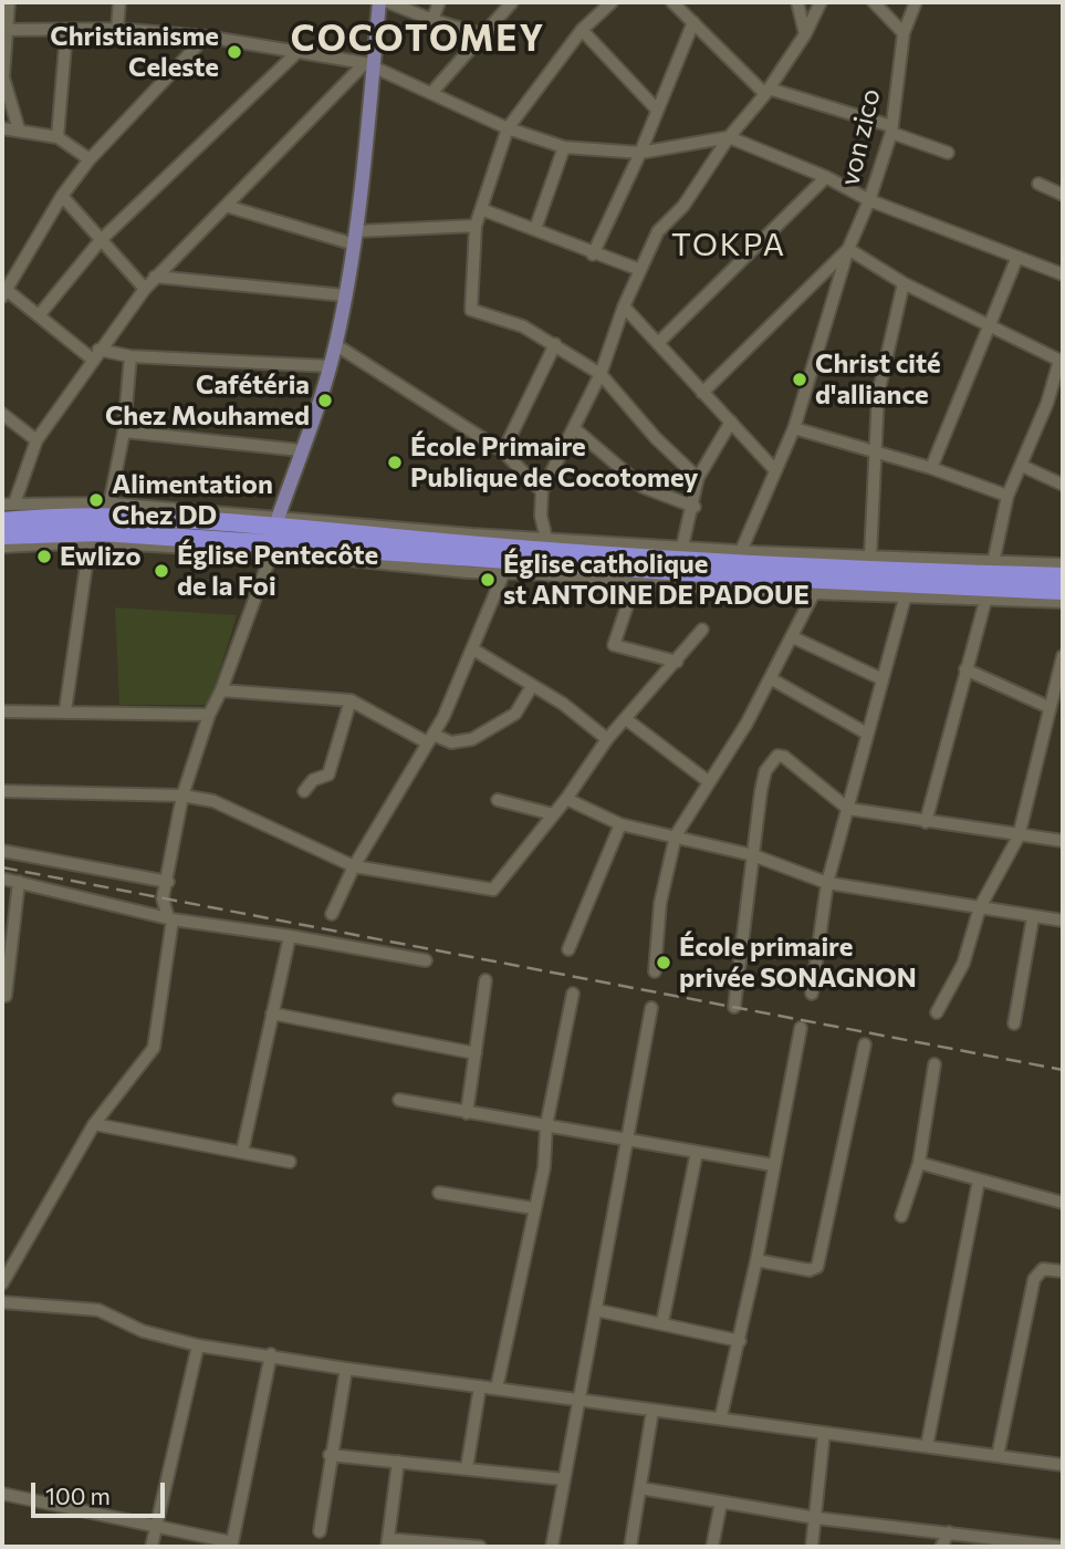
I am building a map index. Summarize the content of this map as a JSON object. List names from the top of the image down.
{
  "streets": {
    "street": ["von zico"]
  },
  "districts": ["COCOTOMEY", "TOKPA"],
  "places": [
    "Christianisme Celeste",
    "Christ cité d'alliance",
    "Cafétéria Chez Mouhamed",
    "École Primaire Publique de Cocotomey",
    "Alimentation Chez DD",
    "Ewlizo",
    "Église Pentecôte de la Foi",
    "Église catholique st ANTOINE DE PADOUE",
    "École primaire privée SONAGNON"
  ],
  "scale_bar": "100 m"
}
